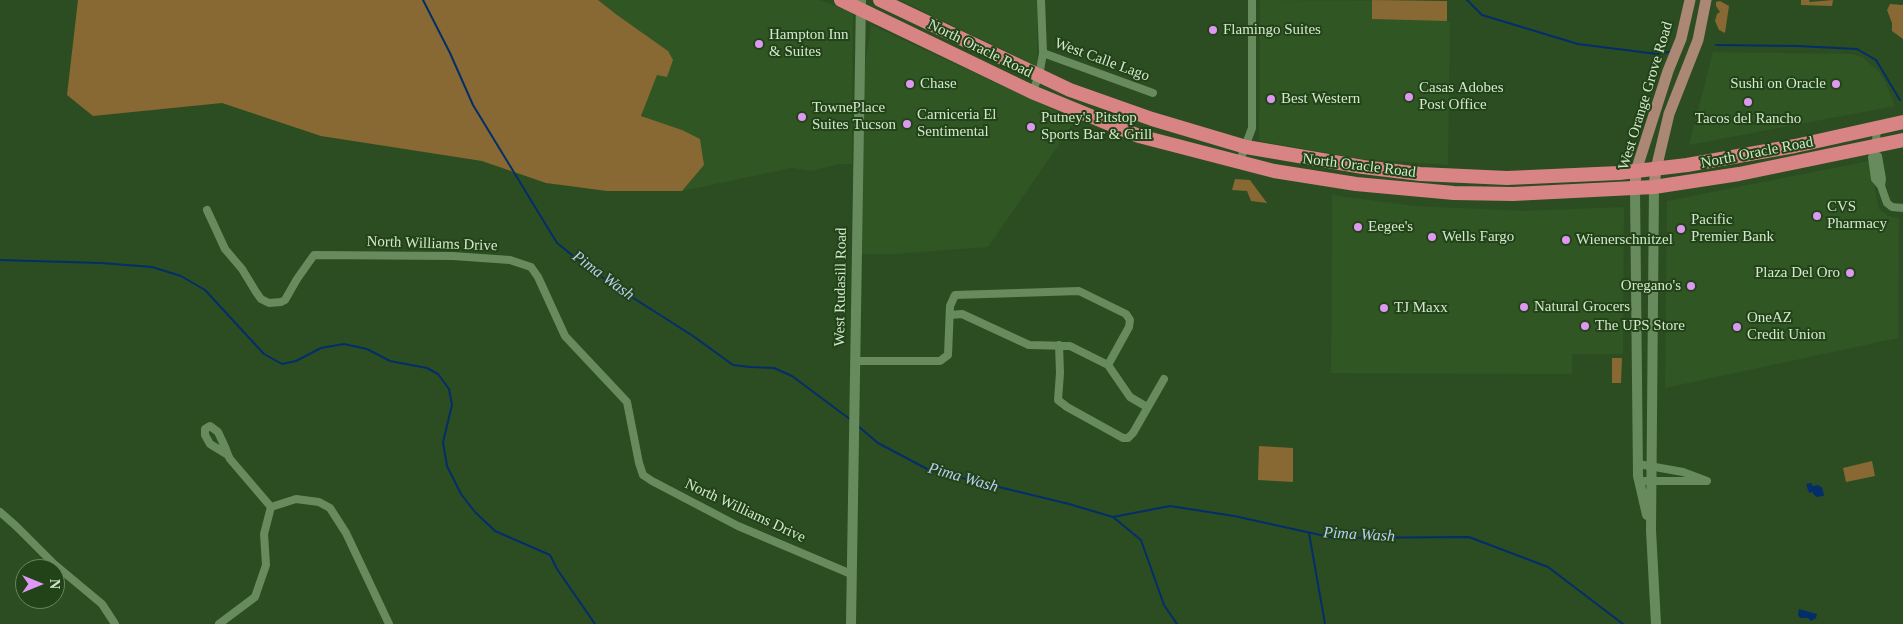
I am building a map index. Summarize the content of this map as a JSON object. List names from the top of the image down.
{
  "streets": {
    "highway": ["North Oracle Road"],
    "main road": ["West Orange Grove Road", "West Rudasill Road"],
    "street": ["West Calle Lago", "North Williams Drive"]
  },
  "crossings": [
    ["North Oracle Road", "West Orange Grove Road"],
    ["North Oracle Road", "West Rudasill Road"],
    ["North Williams Drive", "West Rudasill Road"]
  ],
  "water": ["Pima Wash"],
  "places": [
    "Flamingo Suites",
    "Hampton Inn & Suites",
    "Chase",
    "Sushi on Oracle",
    "Casas Adobes Post Office",
    "Best Western",
    "Tacos del Rancho",
    "TownePlace Suites Tucson",
    "Carniceria El Sentimental",
    "Putney's Pitstop Sports Bar & Grill",
    "CVS Pharmacy",
    "Eegee's",
    "Pacific Premier Bank",
    "Wells Fargo",
    "Wienerschnitzel",
    "Plaza Del Oro",
    "Oregano's",
    "Natural Grocers",
    "TJ Maxx",
    "The UPS Store",
    "OneAZ Credit Union"
  ],
  "north": "right"
}
